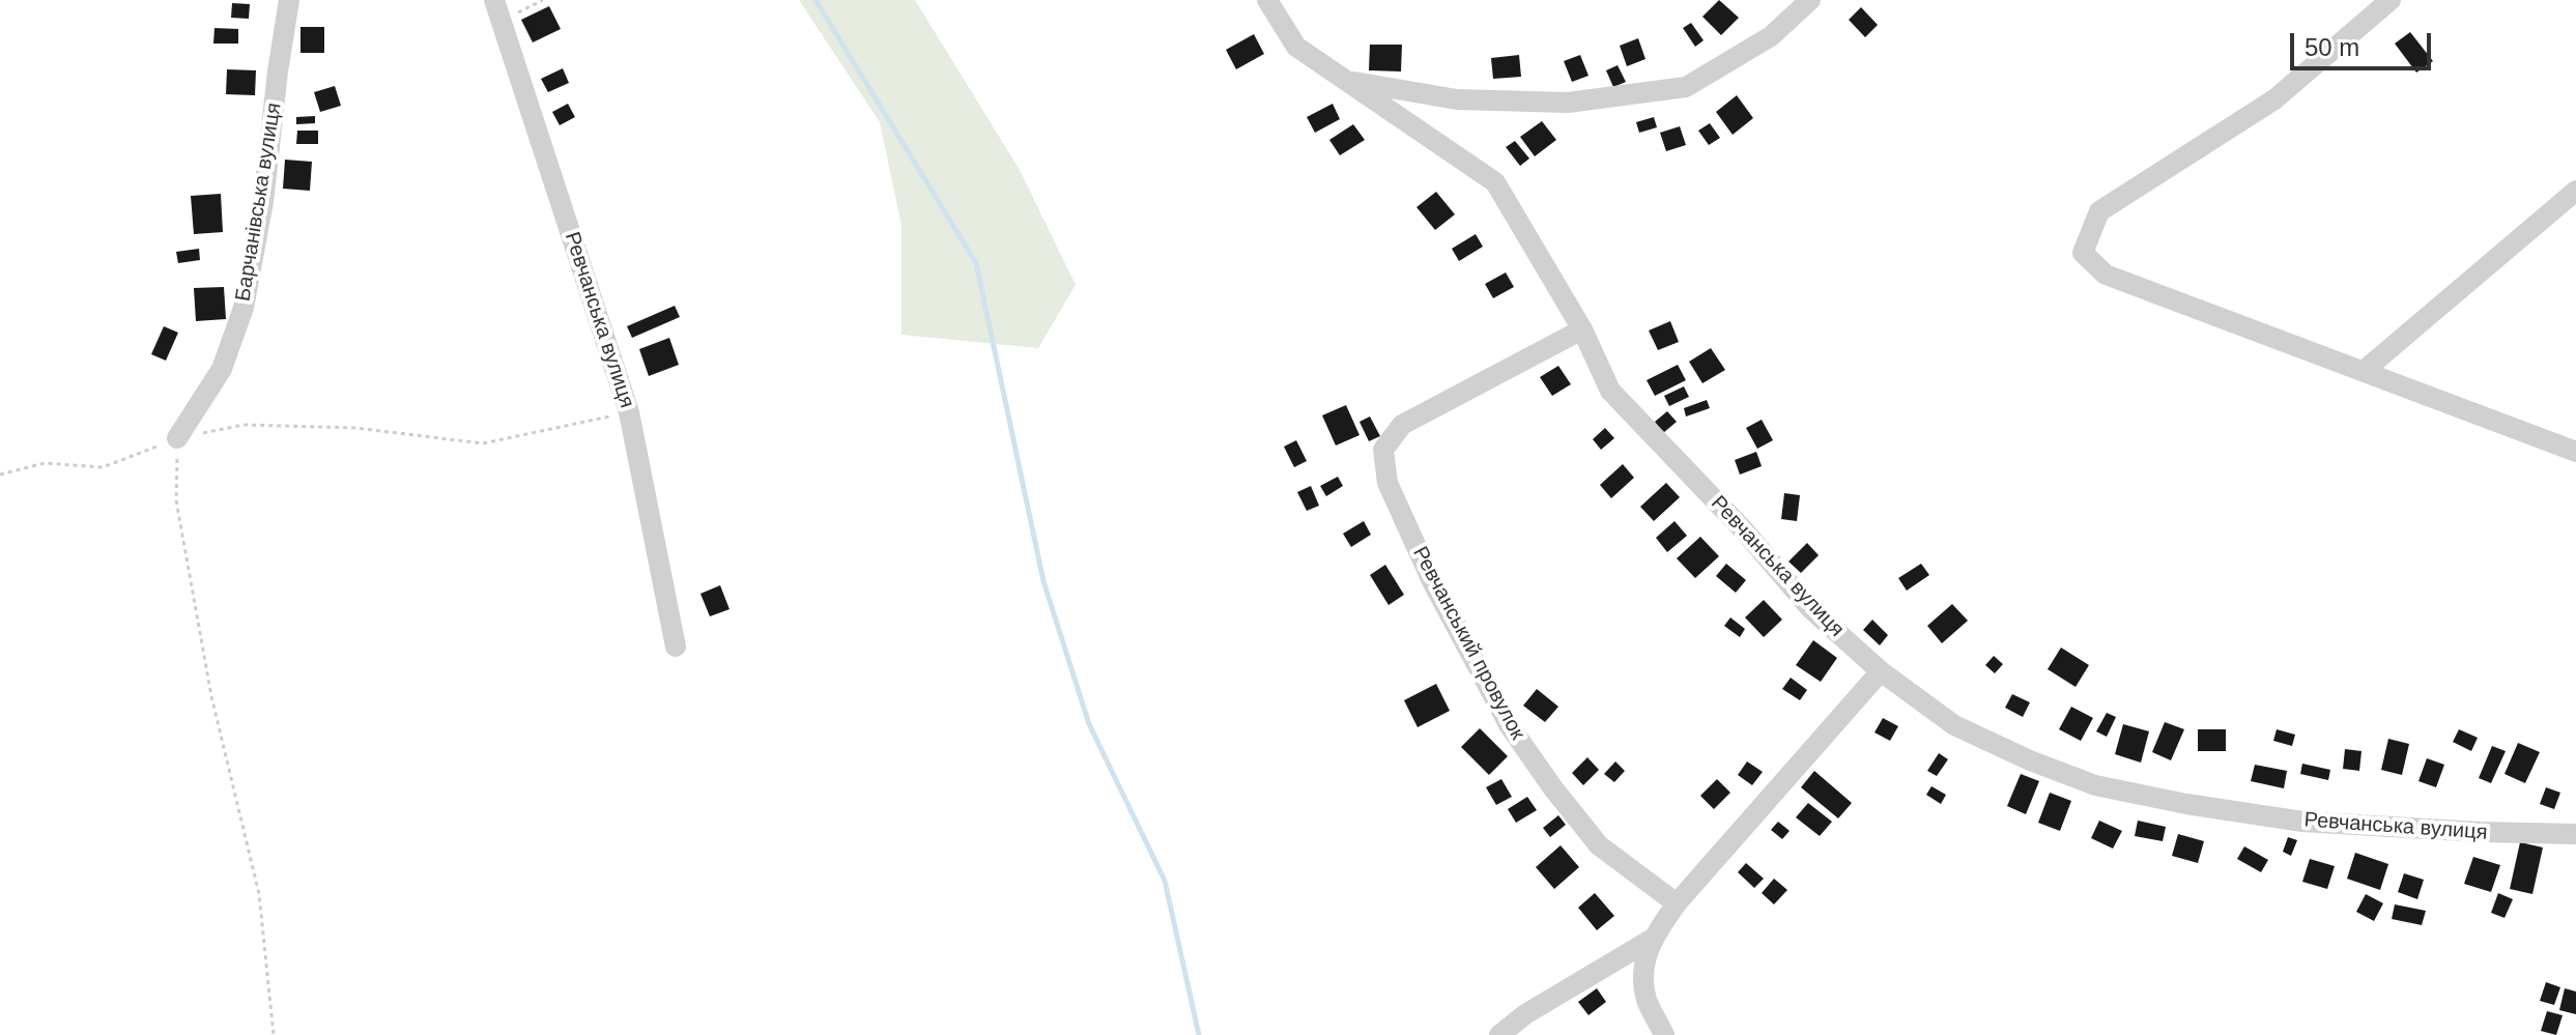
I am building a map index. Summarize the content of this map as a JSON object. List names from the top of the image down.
{
  "streets": {
    "street": ["Барчанівська вулиця", "Ревчанська вулиця", "Ревчанський провулок"]
  },
  "crossings": [
    ["Ревчанська вулиця", "Ревчанський провулок"]
  ],
  "scale_bar": "50 m"
}
